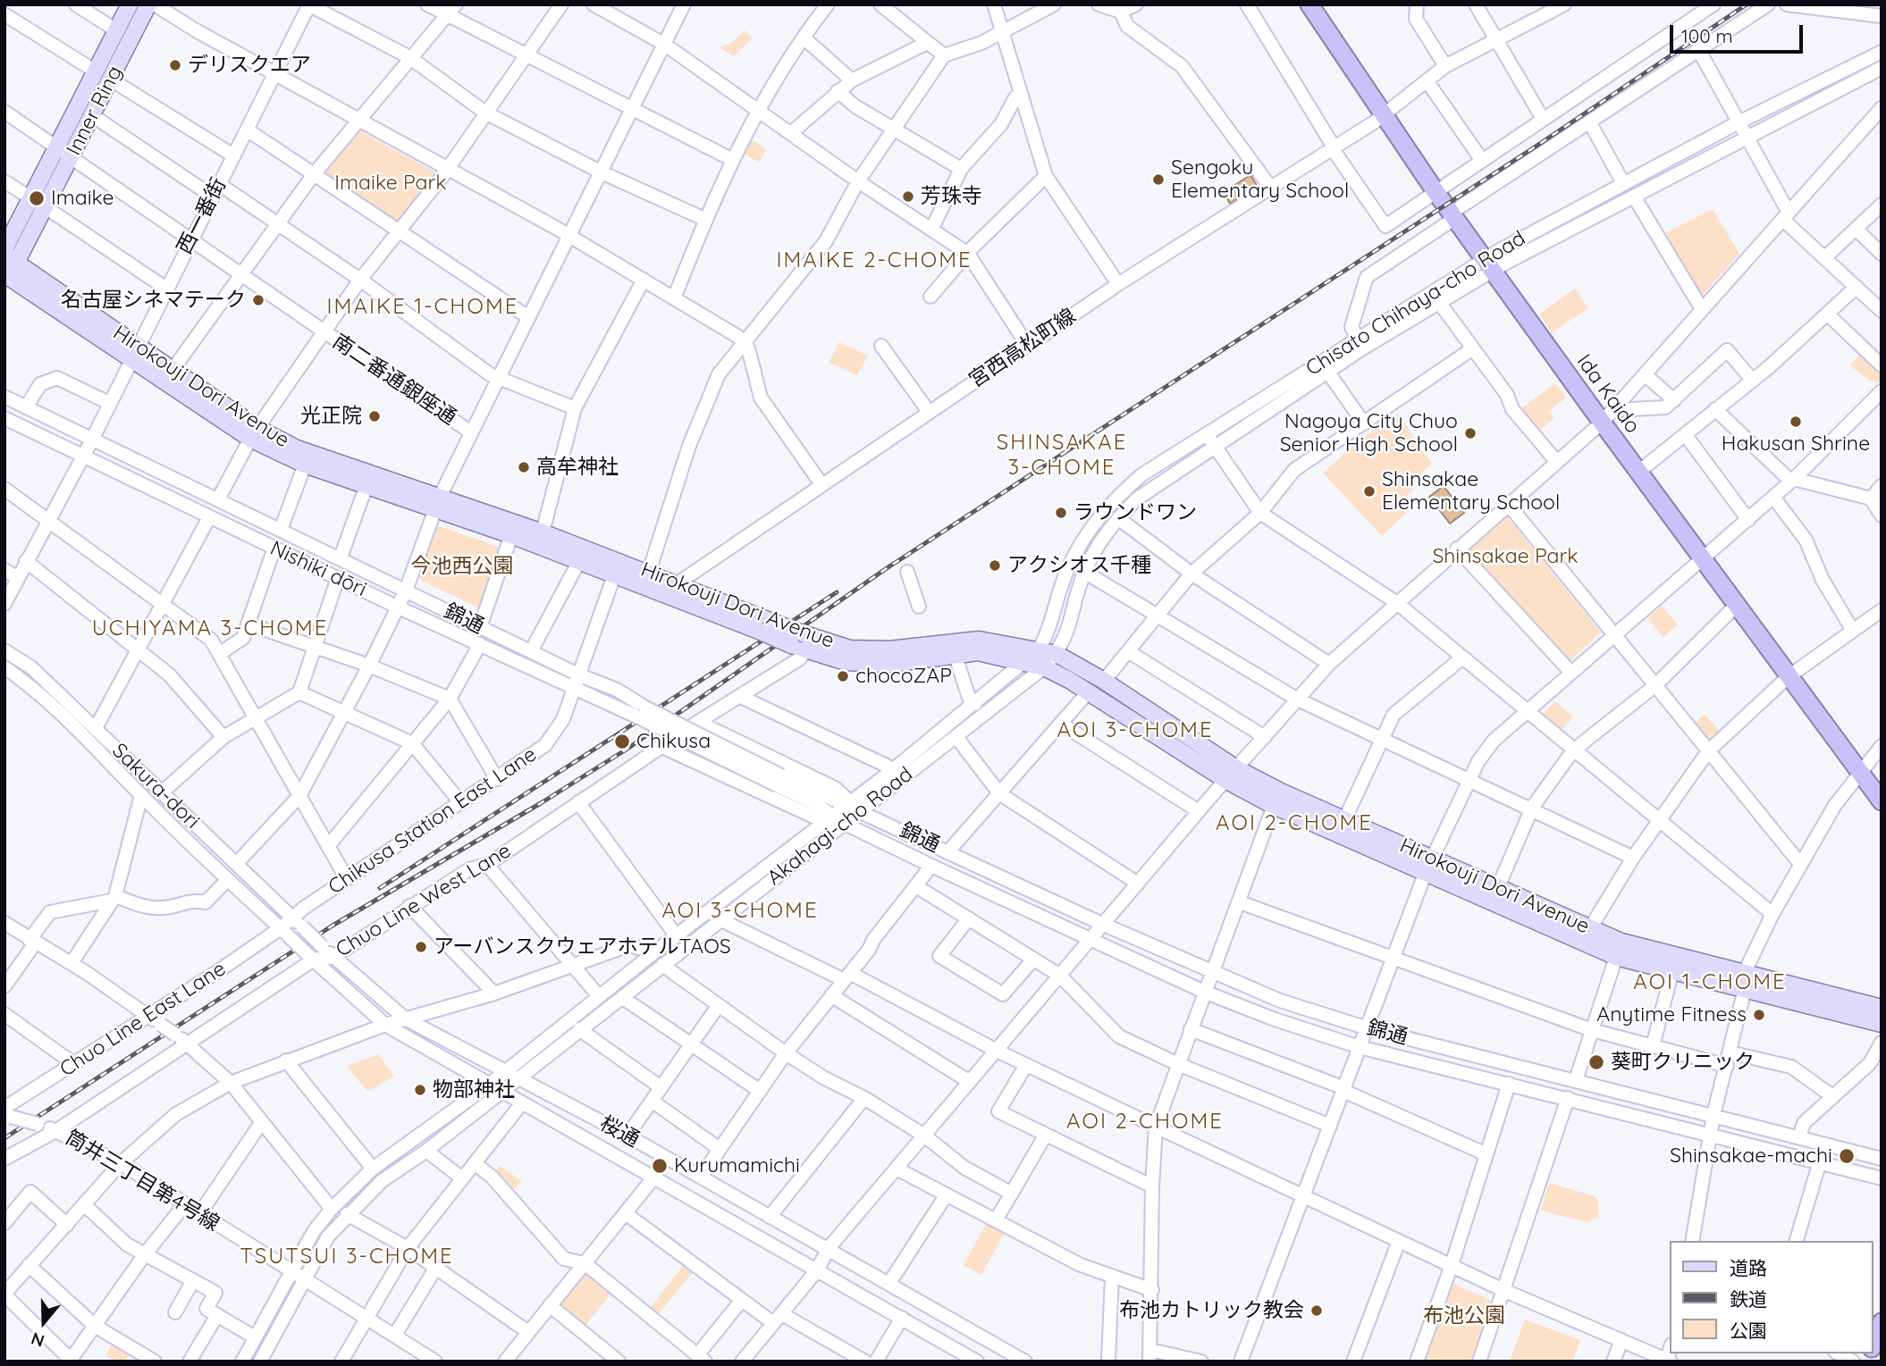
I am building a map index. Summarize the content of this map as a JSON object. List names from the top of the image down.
{
  "streets": {
    "highway": ["Ida Kaido"],
    "main road": ["Inner Ring", "Hirokouji Dori Avenue"],
    "street": [
      "西一番街",
      "Chisato Chihaya-cho Road",
      "宮西高松町線",
      "南二番通銀座通",
      "Nishiki dōri",
      "錦通",
      "Sakura-dori",
      "Chikusa Station East Lane",
      "Akahagi-cho Road",
      "Chuo Line West Lane",
      "Chuo Line East Lane",
      "桜通",
      "筒井三丁目第4号線"
    ]
  },
  "crossings": [
    ["Inner Ring", "南二番通銀座通"],
    ["Inner Ring", "Hirokouji Dori Avenue"],
    ["西一番街", "南二番通銀座通"],
    ["西一番街", "Hirokouji Dori Avenue"],
    ["西一番街", "Nishiki dōri"],
    ["西一番街", "錦通"],
    ["Chisato Chihaya-cho Road", "Hirokouji Dori Avenue"],
    ["Chisato Chihaya-cho Road", "Ida Kaido"],
    ["Chisato Chihaya-cho Road", "Akahagi-cho Road"],
    ["宮西高松町線", "Hirokouji Dori Avenue"],
    ["宮西高松町線", "Ida Kaido"],
    ["Hirokouji Dori Avenue", "Chikusa Station East Lane"],
    ["Hirokouji Dori Avenue", "Akahagi-cho Road"],
    ["Hirokouji Dori Avenue", "Chuo Line West Lane"],
    ["Nishiki dōri", "錦通"],
    ["Nishiki dōri", "Chikusa Station East Lane"],
    ["錦通", "Chikusa Station East Lane"],
    ["錦通", "Akahagi-cho Road"],
    ["Sakura-dori", "Chikusa Station East Lane"],
    ["Sakura-dori", "Chuo Line West Lane"],
    ["Sakura-dori", "Chuo Line East Lane"],
    ["Sakura-dori", "桜通"],
    ["Chikusa Station East Lane", "Chuo Line East Lane"],
    ["Akahagi-cho Road", "桜通"],
    ["Chuo Line West Lane", "桜通"],
    ["Chuo Line West Lane", "筒井三丁目第4号線"],
    ["Chuo Line East Lane", "筒井三丁目第4号線"]
  ],
  "districts": [
    "IMAIKE 2-CHOME",
    "IMAIKE 1-CHOME",
    "SHINSAKAE 3-CHOME",
    "UCHIYAMA 3-CHOME",
    "AOI 3-CHOME",
    "AOI 2-CHOME",
    "AOI 3-CHOME",
    "AOI 1-CHOME",
    "AOI 2-CHOME",
    "TSUTSUI 3-CHOME"
  ],
  "parks": [
    "Imaike Park",
    "Shinsakae Park",
    "今池西公園",
    "布池公園"
  ],
  "places": [
    "デリスクエア",
    "Sengoku Elementary School",
    "芳珠寺",
    "Imaike",
    "名古屋シネマテーク",
    "光正院",
    "Hakusan Shrine",
    "Nagoya City Chuo Senior High School",
    "高牟神社",
    "Shinsakae Elementary School",
    "ラウンドワン",
    "アクシオス千種",
    "chocoZAP",
    "Chikusa",
    "アーバンスクウェアホテルTAOS",
    "Anytime Fitness",
    "葵町クリニック",
    "物部神社",
    "Shinsakae-machi",
    "Kurumamichi",
    "布池カトリック教会"
  ],
  "legend": ["道路", "鉄道", "公園"],
  "scale_bar": "100 m",
  "north": "bottom"
}
